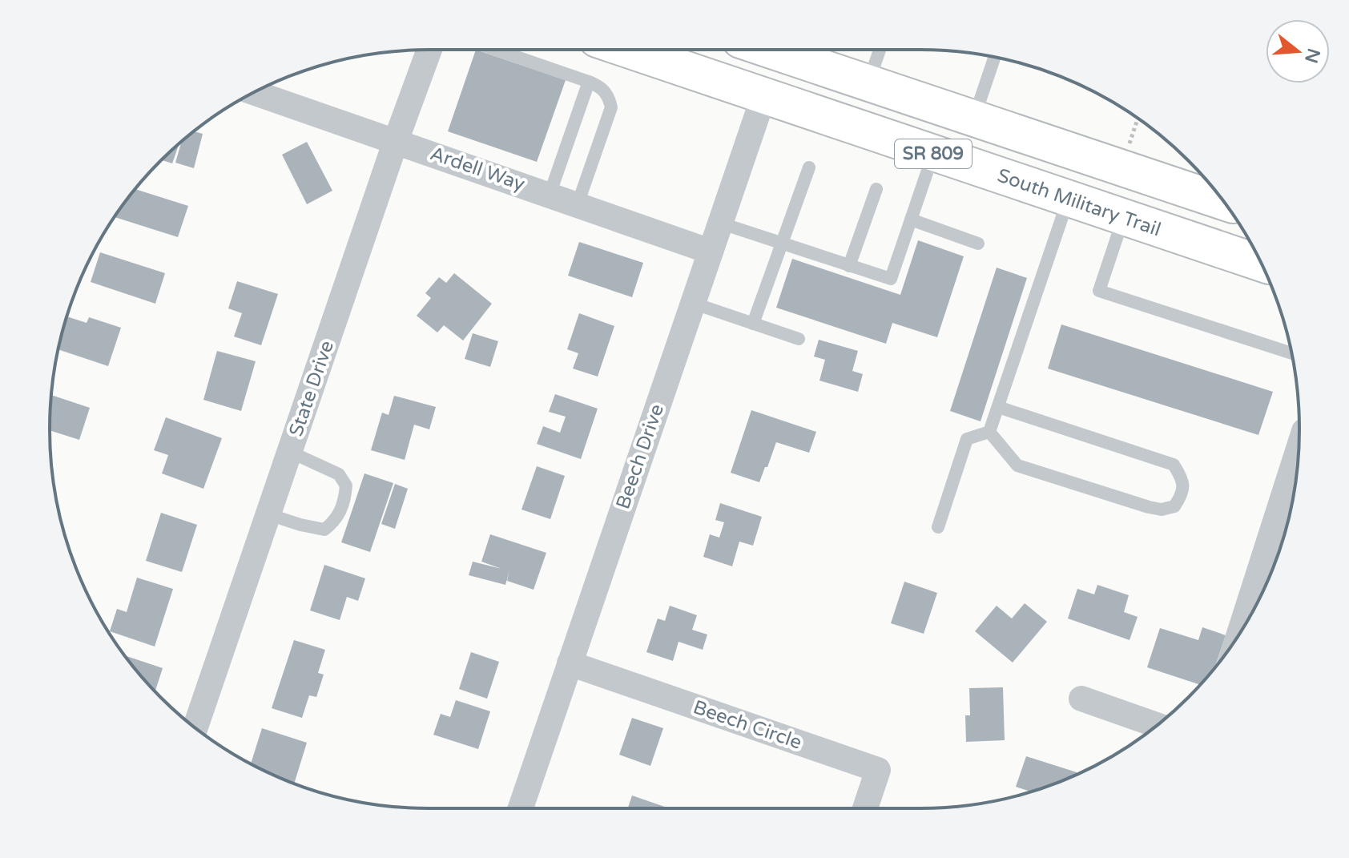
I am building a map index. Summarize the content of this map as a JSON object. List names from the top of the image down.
{
  "streets": {
    "main road": ["SR 809", "South Military Trail"],
    "street": [
      "Ardell Way",
      "State Drive",
      "Beech Drive",
      "Beech Circle"
    ]
  },
  "crossings": [
    ["Ardell Way", "State Drive"],
    ["Ardell Way", "Beech Drive"],
    ["South Military Trail", "Beech Drive"],
    ["Beech Drive", "Beech Circle"]
  ],
  "north": "right"
}
